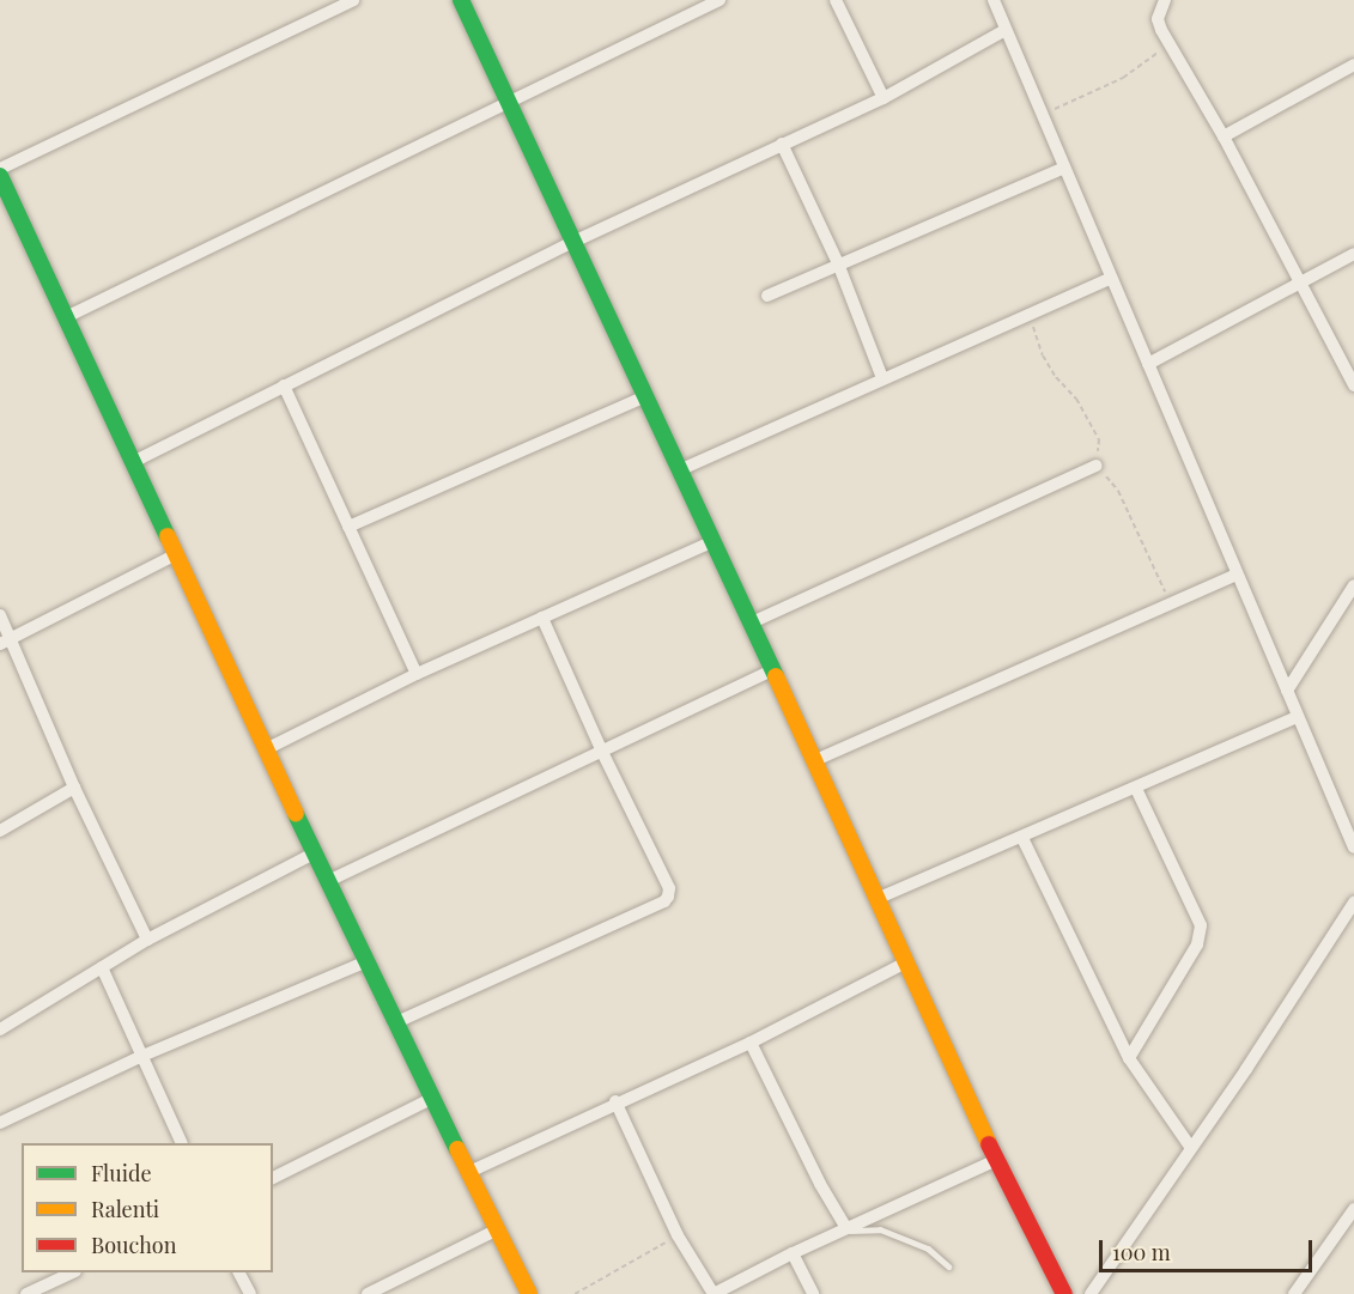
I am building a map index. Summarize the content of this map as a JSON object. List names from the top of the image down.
{
  "legend": ["Fluide", "Ralenti", "Bouchon"],
  "scale_bar": "100 m"
}
